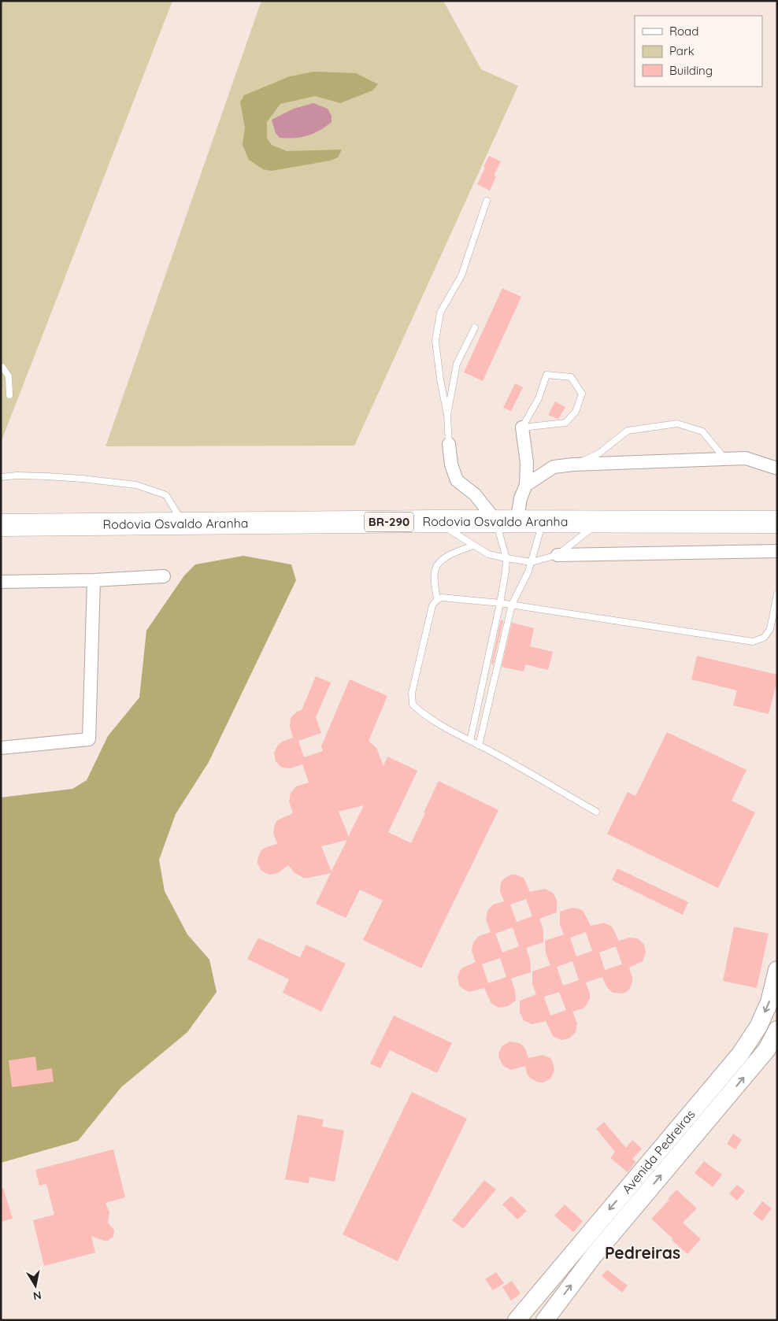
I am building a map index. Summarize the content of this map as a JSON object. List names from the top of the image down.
{
  "streets": {
    "highway": ["BR-290", "Rodovia Osvaldo Aranha"],
    "main road": ["Avenida Pedreiras"]
  },
  "districts": ["Pedreiras"],
  "legend": ["Road", "Park", "Building"],
  "north": "bottom"
}
